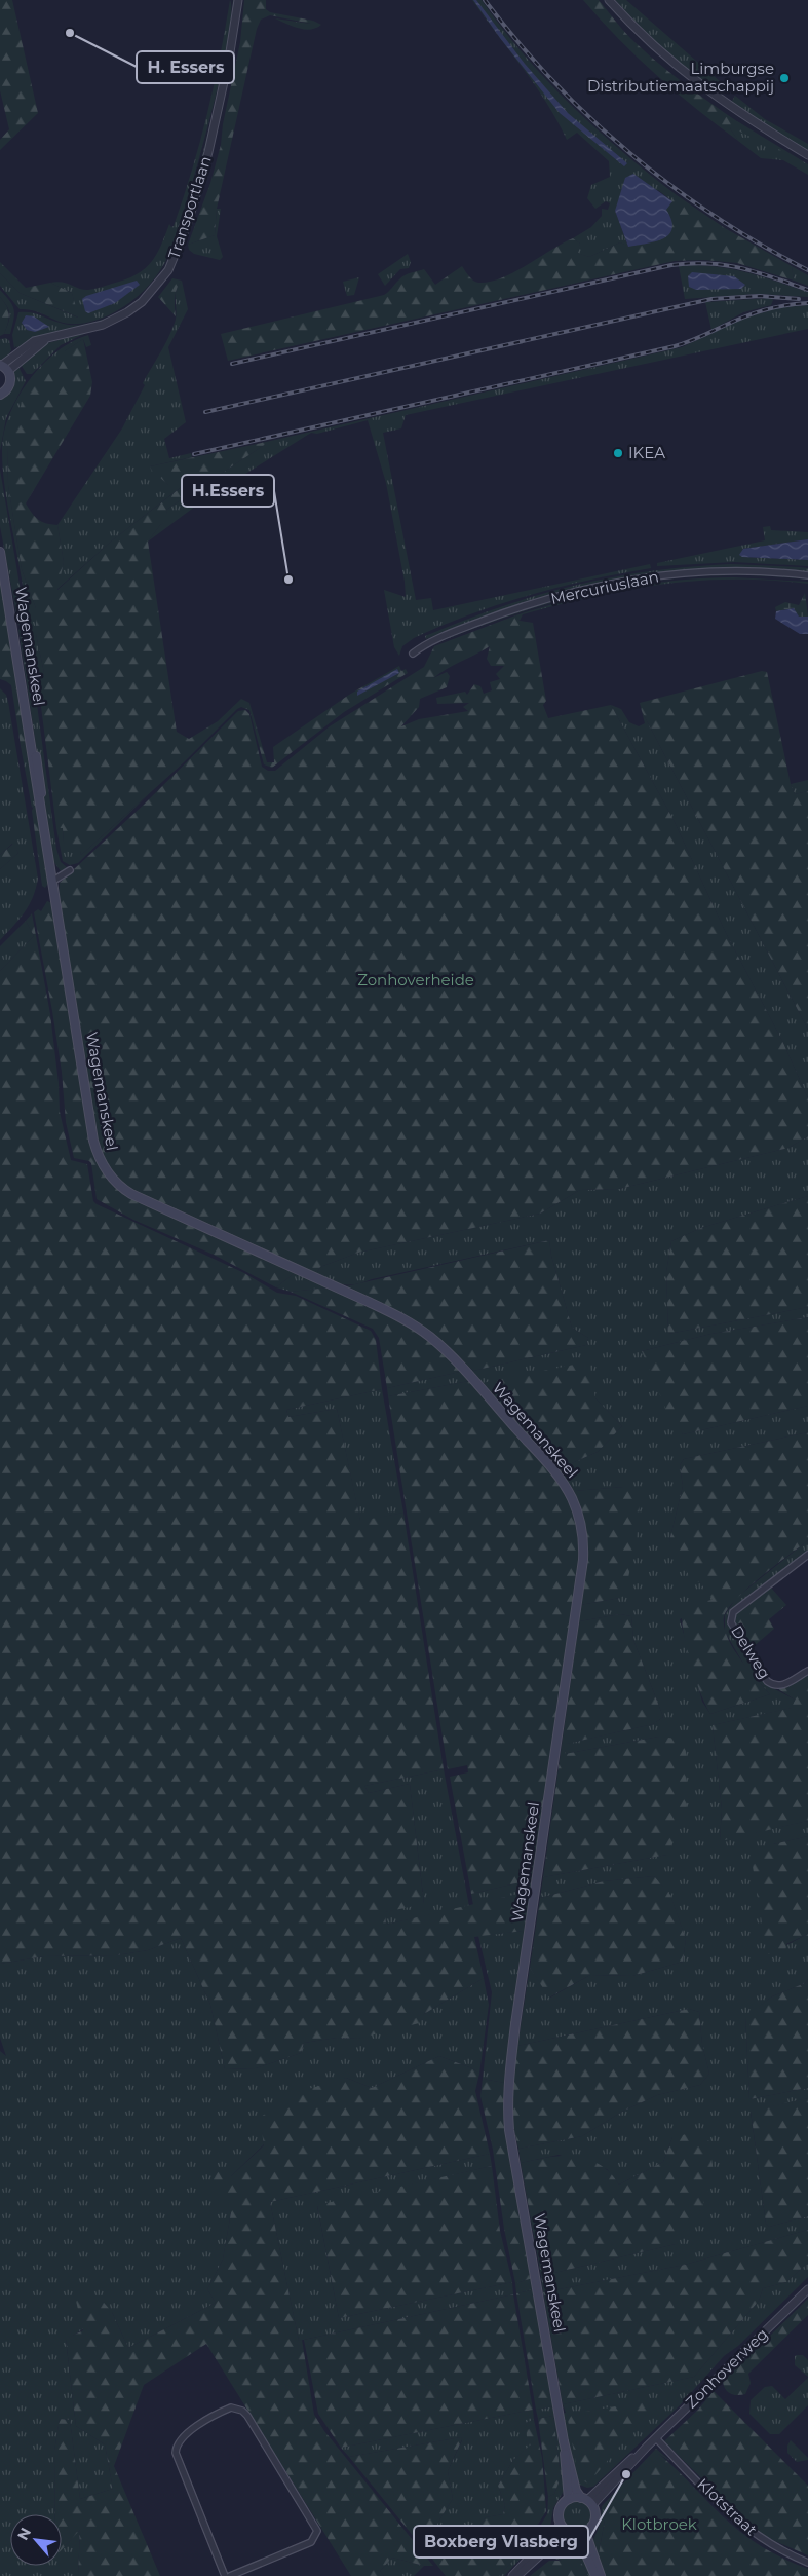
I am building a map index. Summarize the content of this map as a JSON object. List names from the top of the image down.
{
  "streets": {
    "main road": ["Wagemanskeel"],
    "street": [
      "Transportlaan",
      "Mercuriuslaan",
      "Delweg",
      "Zonhoverweg",
      "Klotstraat"
    ]
  },
  "crossings": [
    ["Wagemanskeel", "Zonhoverweg"],
    ["Zonhoverweg", "Klotstraat"]
  ],
  "parks": ["Zonhoverheide", "Klotbroek"],
  "places": [
    "H. Essers",
    "Limburgse Distributiemaatschappij",
    "IKEA",
    "H.Essers",
    "Boxberg Vlasberg"
  ],
  "north": "top left"
}
